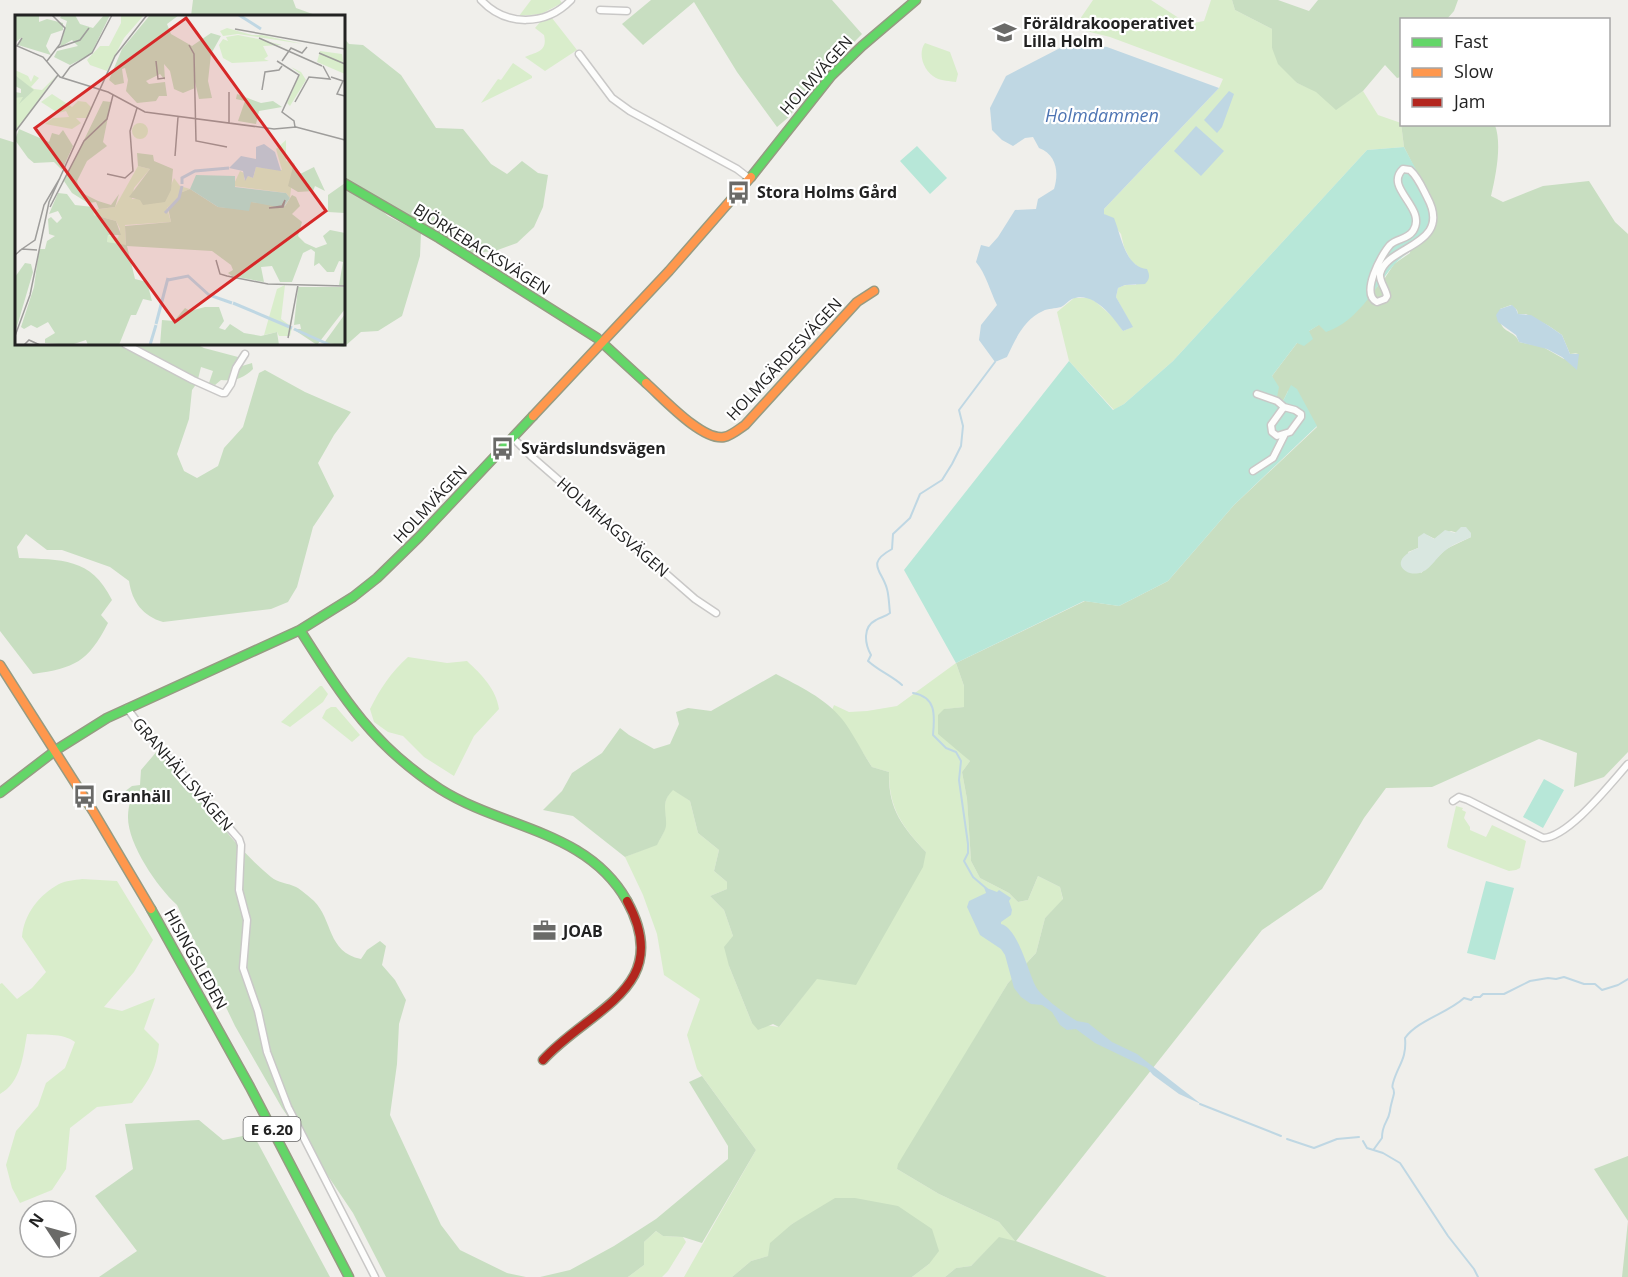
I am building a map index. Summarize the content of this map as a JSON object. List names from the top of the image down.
{
  "streets": {
    "main road": [
      "HOLMVÄGEN",
      "BJÖRKEBACKSVÄGEN",
      "HOLMGÄRDESVÄGEN",
      "HISINGSLEDEN",
      "E 6.20"
    ],
    "street": ["HOLMHAGSVÄGEN", "GRANHÄLLSVÄGEN"]
  },
  "crossings": [
    ["HOLMVÄGEN", "BJÖRKEBACKSVÄGEN"],
    ["HOLMVÄGEN", "HOLMGÄRDESVÄGEN"],
    ["HOLMVÄGEN", "HOLMHAGSVÄGEN"],
    ["HOLMVÄGEN", "GRANHÄLLSVÄGEN"],
    ["HOLMVÄGEN", "HISINGSLEDEN"],
    ["BJÖRKEBACKSVÄGEN", "HOLMGÄRDESVÄGEN"]
  ],
  "water": ["Holmdammen"],
  "places": {
    "school or university": ["Föräldrakooperativet Lilla Holm"],
    "bus stop": ["Stora Holms Gård", "Svärdslundsvägen", "Granhäll"],
    "office": ["JOAB"]
  },
  "legend": ["Fast", "Slow", "Jam"],
  "north": "top left"
}
